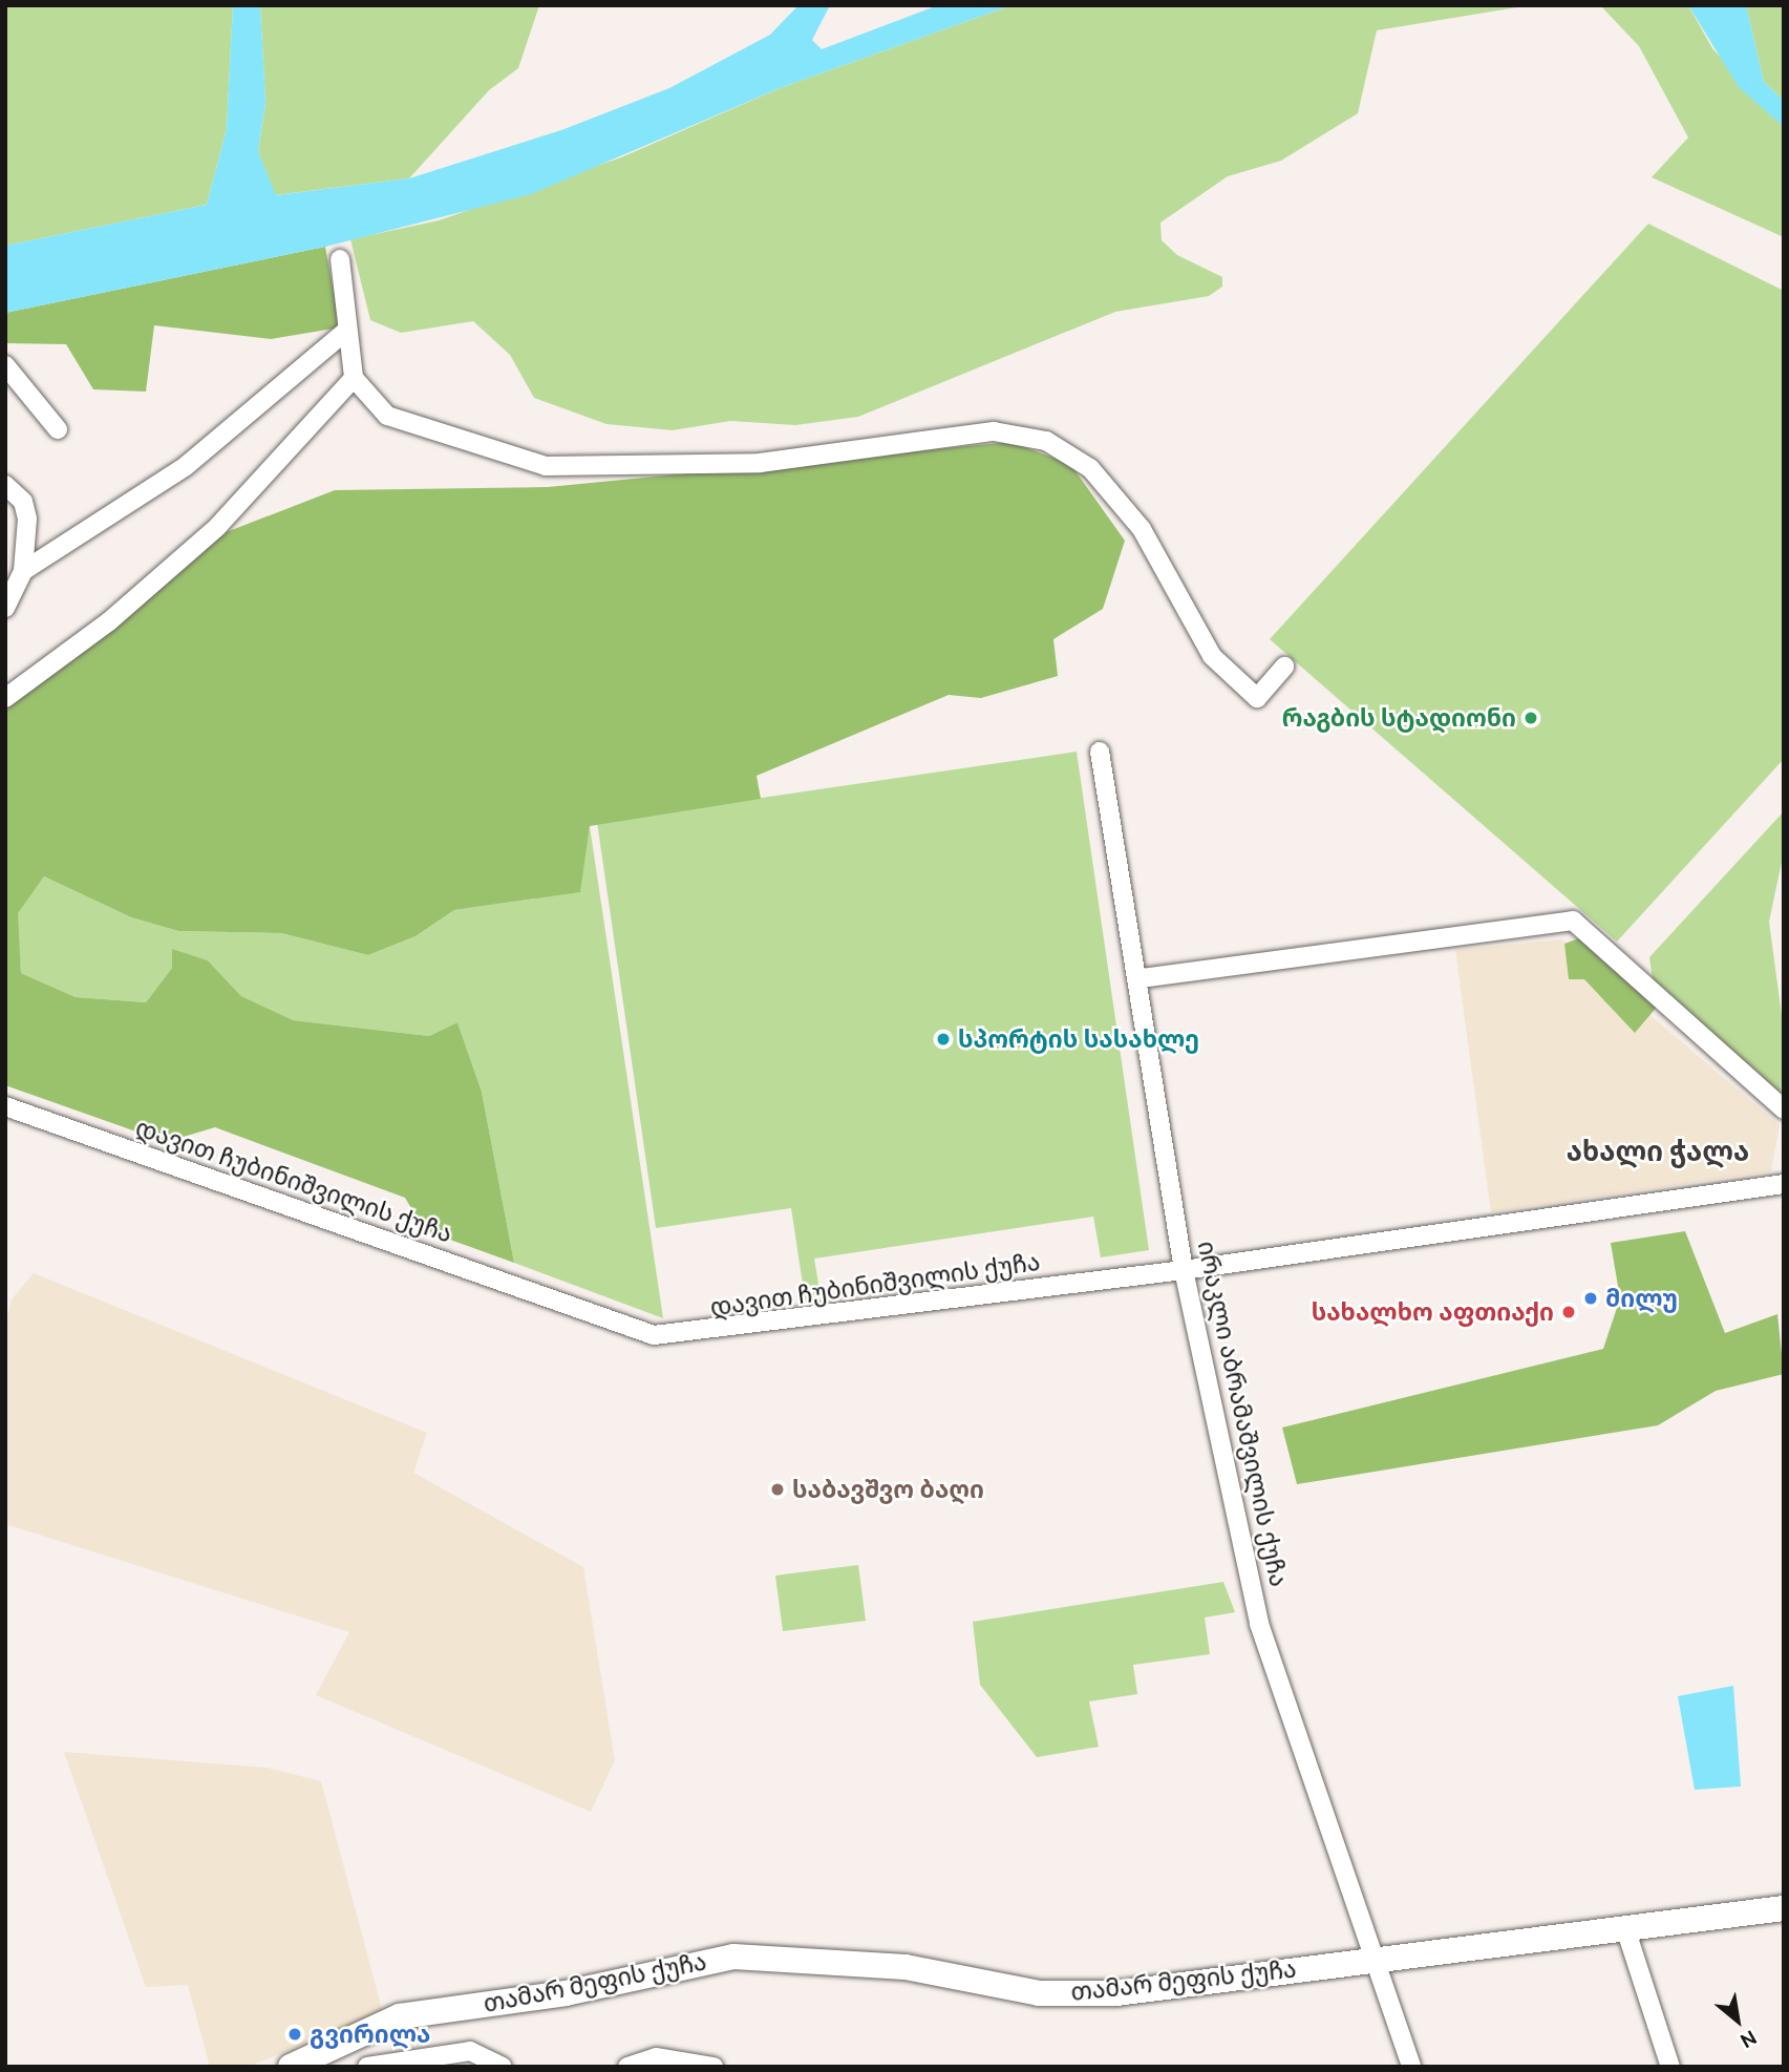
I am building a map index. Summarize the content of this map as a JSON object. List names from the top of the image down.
{
  "streets": {
    "street": ["დავით ჩუბინიშვილის ქუჩა", "ირაკლი აბრამაშვილის ქუჩა", "თამარ მეფის ქუჩა"]
  },
  "crossings": [
    ["დავით ჩუბინიშვილის ქუჩა", "ირაკლი აბრამაშვილის ქუჩა"],
    ["ირაკლი აბრამაშვილის ქუჩა", "თამარ მეფის ქუჩა"]
  ],
  "districts": ["ახალი ჭალა"],
  "places": [
    "რაგბის სტადიონი",
    "სპორტის სასახლე",
    "მილუ",
    "სახალხო აფთიაქი",
    "საბავშვო ბაღი",
    "გვირილა"
  ],
  "north": "bottom right"
}
